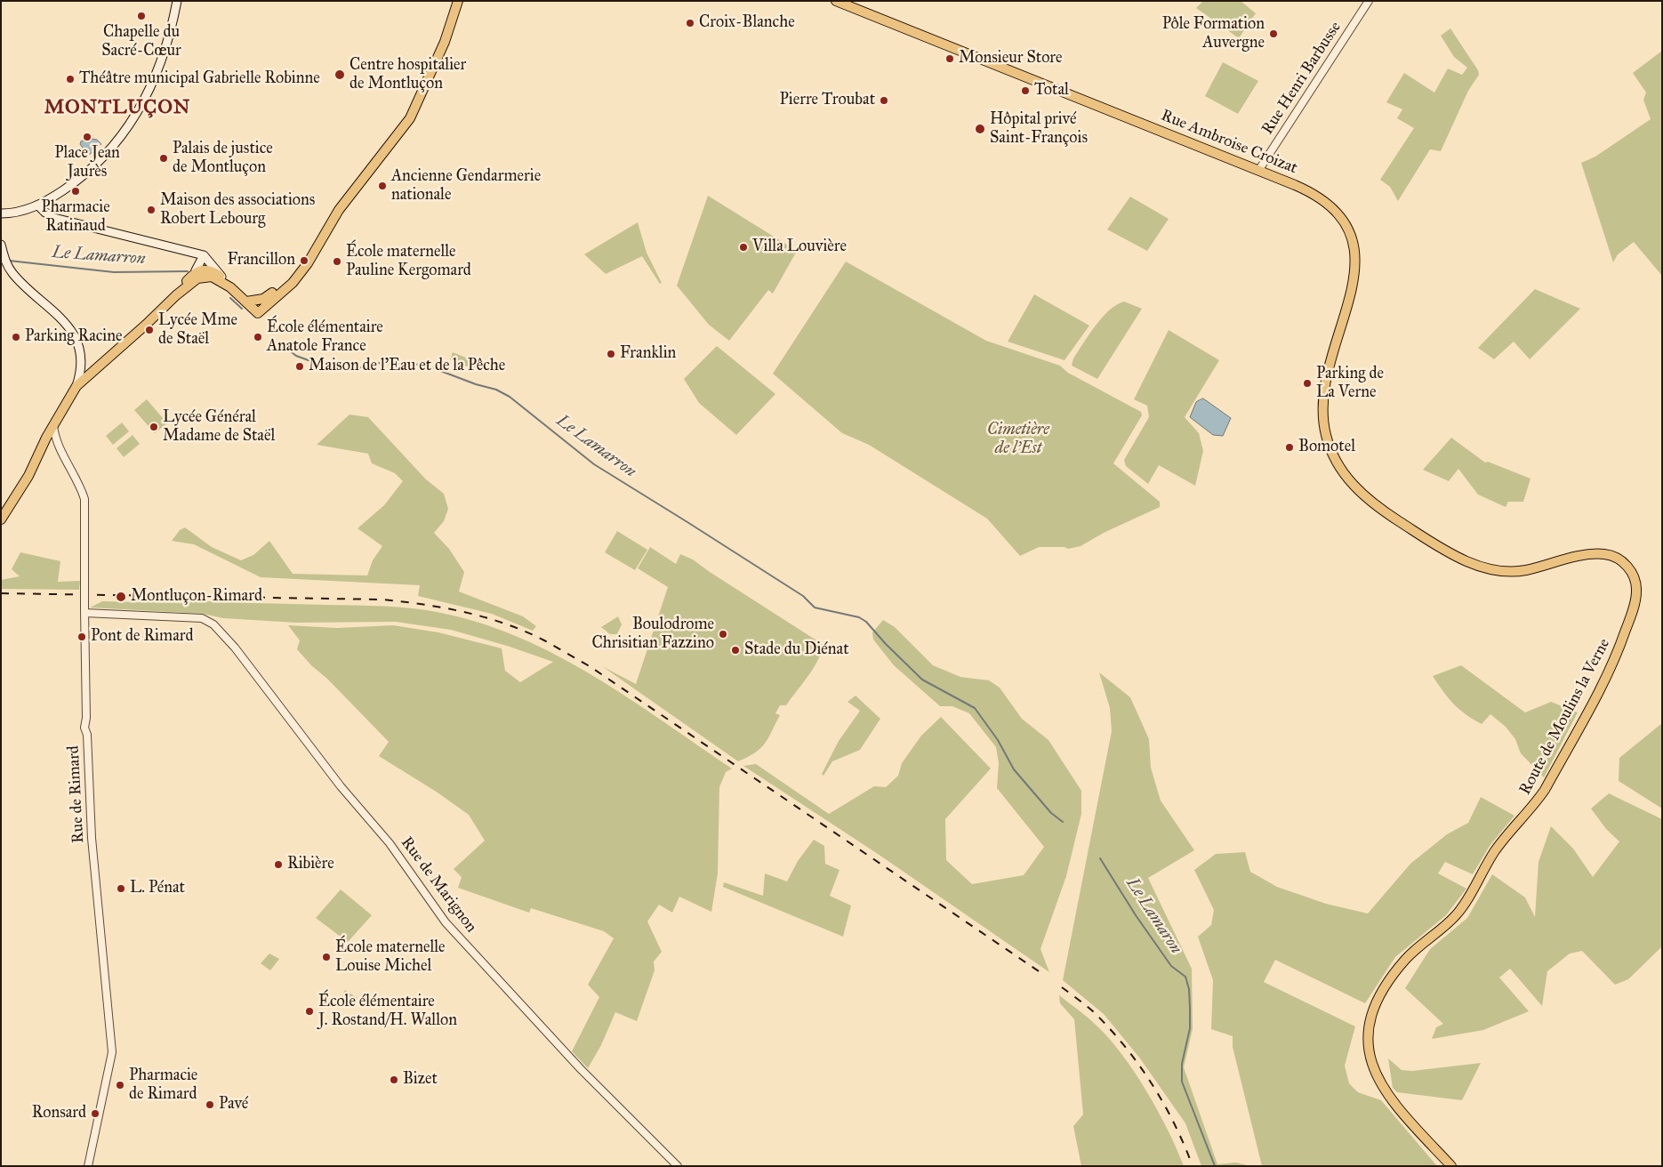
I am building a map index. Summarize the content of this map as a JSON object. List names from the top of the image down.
{
  "streets": {
    "main road": ["Rue Ambroise Croizat", "Route de Moulins la Verne"],
    "street": ["Rue Henri Barbusse", "Rue de Rimard", "Rue de Marignon"]
  },
  "crossings": [
    ["Rue Henri Barbusse", "Rue Ambroise Croizat"],
    ["Rue Ambroise Croizat", "Route de Moulins la Verne"],
    ["Rue de Rimard", "Rue de Marignon"]
  ],
  "districts": ["MONTLUÇON"],
  "water": ["Le Lamarron", "Le Lamaron"],
  "parks": ["Cimetière de l’Est"],
  "places": [
    "Chapelle du Sacré-Cœur",
    "Croix-Blanche",
    "Pôle Formation Auvergne",
    "Monsieur Store",
    "Centre hospitalier de Montluçon",
    "Théâtre municipal Gabrielle Robinne",
    "Total",
    "Pierre Troubat",
    "Hôpital privé Saint-François",
    "Place Jean Jaurès",
    "Palais de justice de Montluçon",
    "Ancienne Gendarmerie nationale",
    "Pharmacie Ratinaud",
    "Maison des associations Robert Lebourg",
    "Villa Louvière",
    "Francillon",
    "École maternelle Pauline Kergomard",
    "Lycée Mme de Staël",
    "Parking Racine",
    "École élémentaire Anatole France",
    "Franklin",
    "Maison de l'Eau et de la Pêche",
    "Parking de La Verne",
    "Lycée Général Madame de Staël",
    "Bomotel",
    "Montluçon-Rimard",
    "Boulodrome Chrisitian Fazzino",
    "Pont de Rimard",
    "Stade du Diénat",
    "Ribière",
    "L. Pénat",
    "École maternelle Louise Michel",
    "École élémentaire J. Rostand/H. Wallon",
    "Bizet",
    "Pharmacie de Rimard",
    "Pavé",
    "Ronsard"
  ]
}
